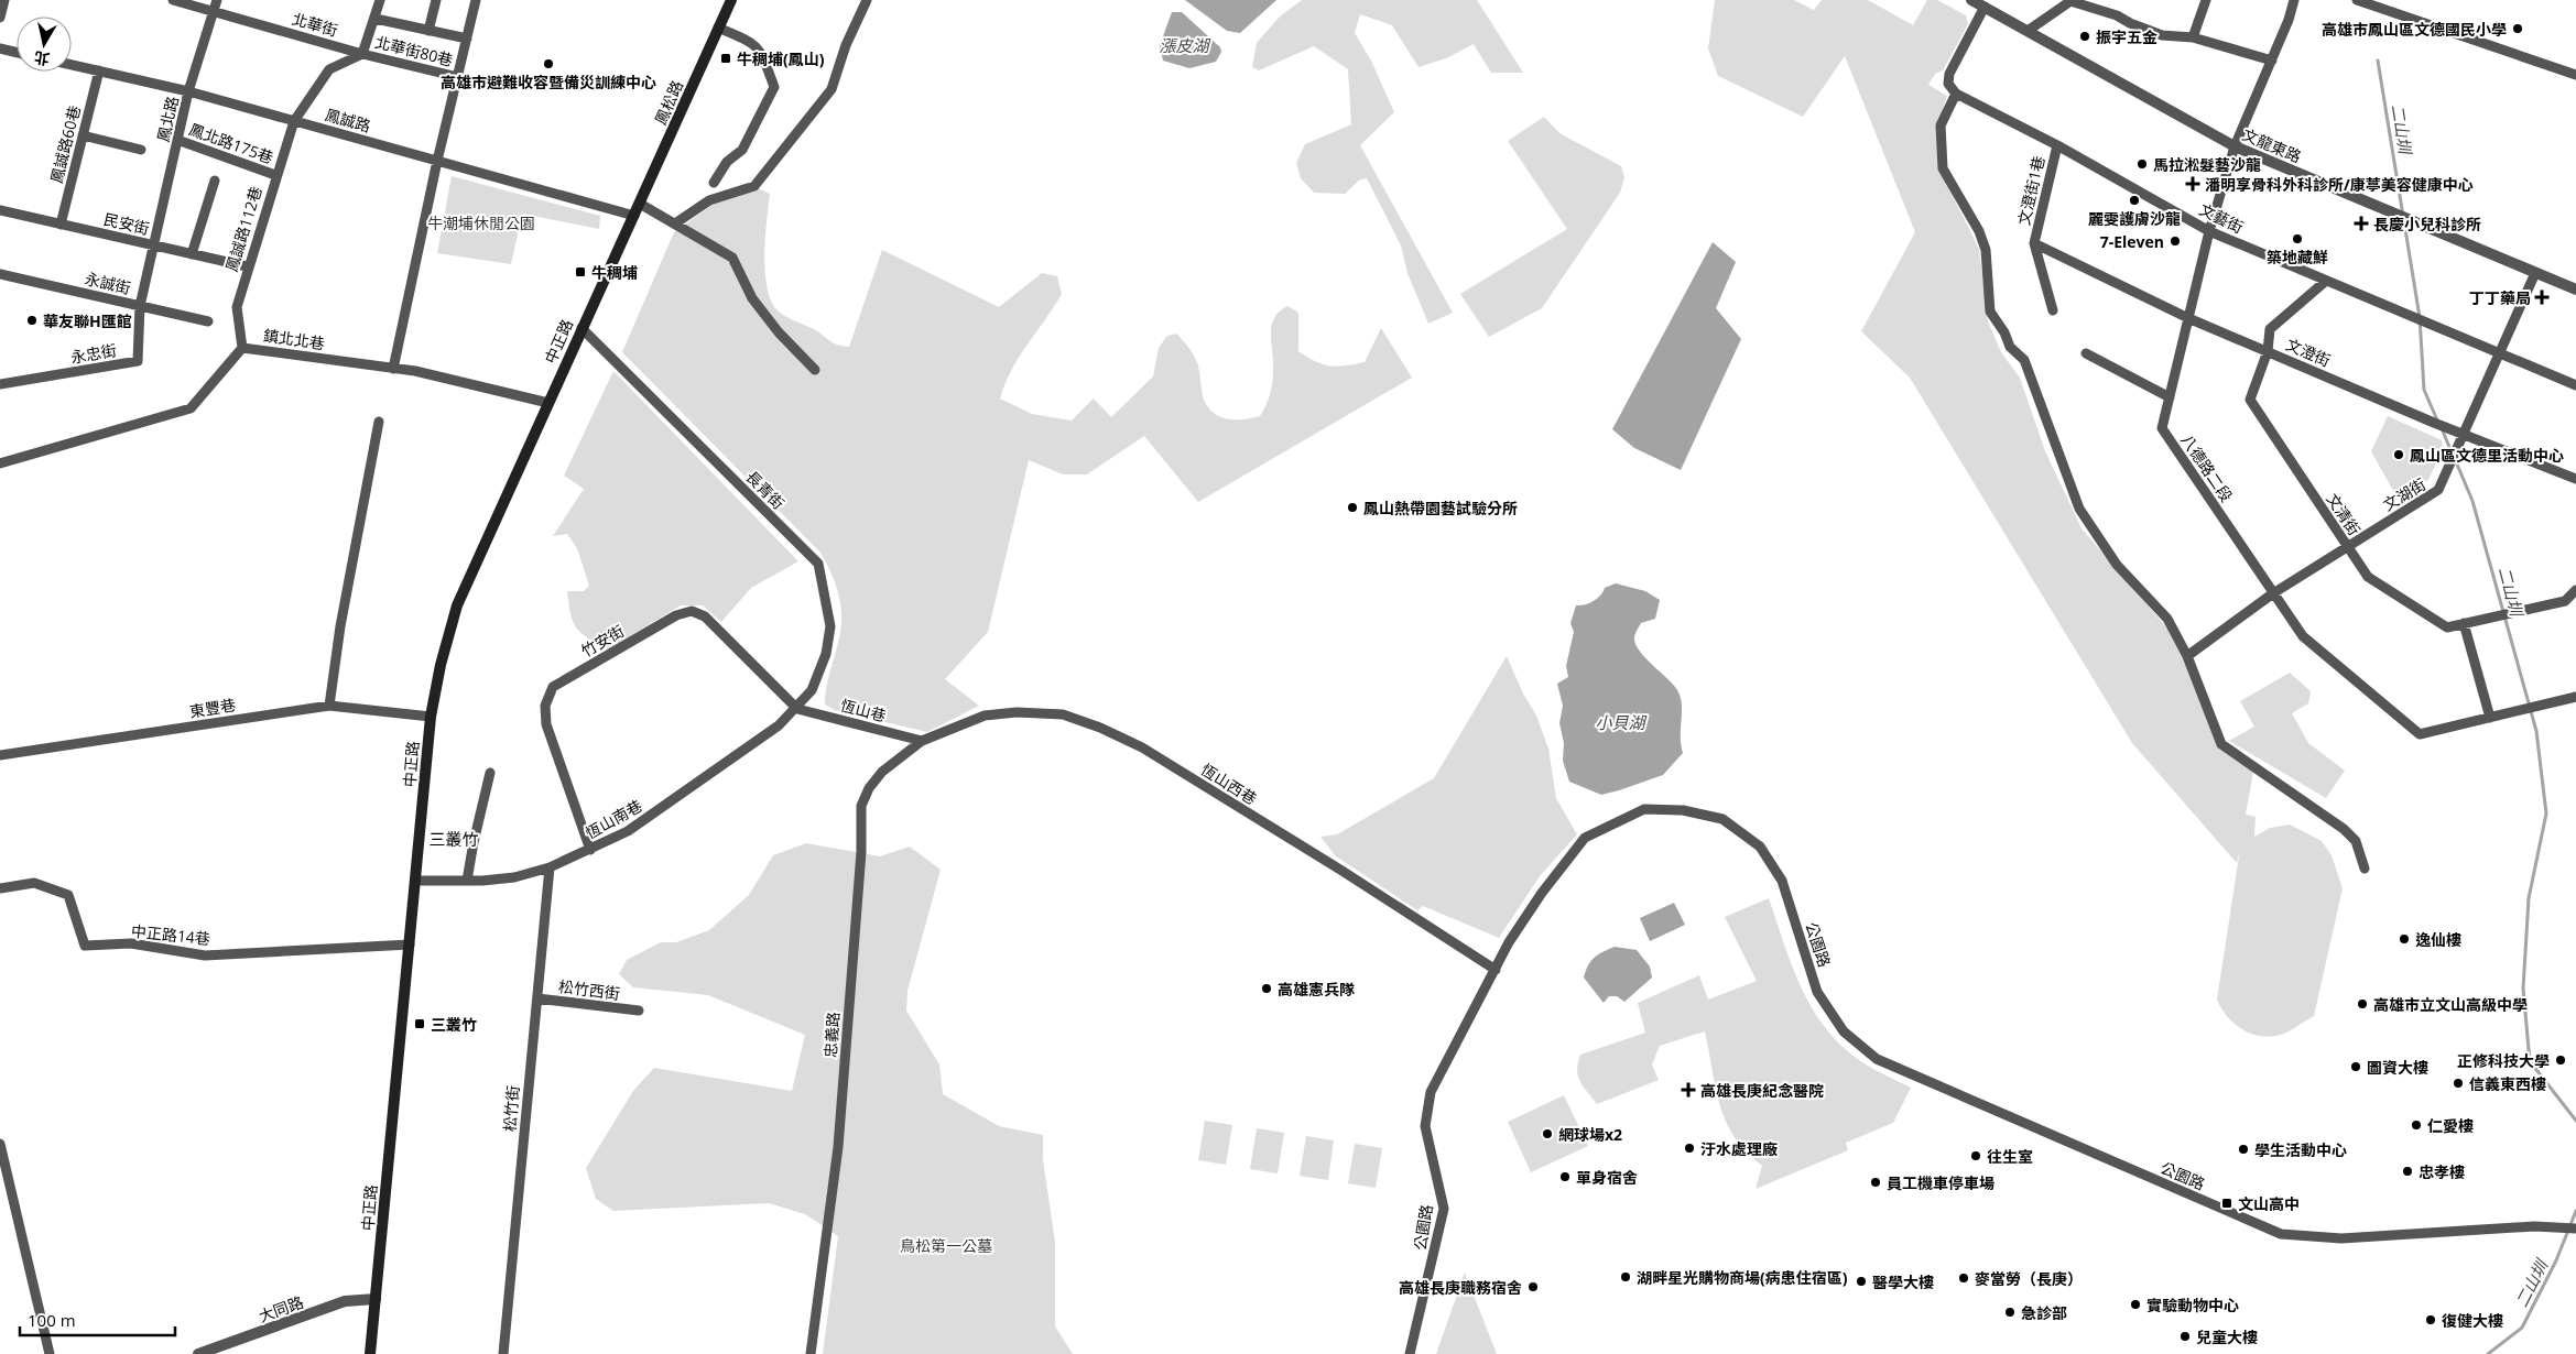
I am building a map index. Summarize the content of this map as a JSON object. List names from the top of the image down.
{
  "streets": {
    "main road": ["鳳松路", "中正路"],
    "street": [
      "北華街",
      "北華街80巷",
      "鳳北路",
      "鳳誠路",
      "鳳北路175巷",
      "鳳誠路60巷",
      "文龍東路",
      "文澄街1巷",
      "文藝街",
      "民安街",
      "鳳誠路112巷",
      "永誠街",
      "鎮北北巷",
      "文澄街",
      "永忠街",
      "八德路二段",
      "長青街",
      "文湖街",
      "文清街",
      "竹安街",
      "東豐巷",
      "恆山巷",
      "恆山西巷",
      "恆山南巷",
      "中正路14巷",
      "公園路",
      "松竹西街",
      "忠義路",
      "松竹街",
      "大同路"
    ]
  },
  "crossings": [
    ["北華街", "北華街80巷"],
    ["北華街", "鳳北路"],
    ["北華街", "鳳誠路112巷"],
    ["北華街80巷", "鳳誠路112巷"],
    ["鳳松路", "鳳誠路"],
    ["鳳松路", "中正路"],
    ["鳳北路", "鳳誠路"],
    ["鳳北路", "鳳北路175巷"],
    ["鳳北路", "民安街"],
    ["鳳北路", "永誠街"],
    ["鳳北路", "永忠街"],
    ["鳳誠路", "鳳誠路60巷"],
    ["鳳誠路", "鳳誠路112巷"],
    ["鳳誠路", "中正路"],
    ["鳳北路175巷", "鳳誠路112巷"],
    ["鳳誠路60巷", "民安街"],
    ["文龍東路", "八德路二段"],
    ["文龍東路", "文湖街"],
    ["文澄街1巷", "文藝街"],
    ["文澄街1巷", "文澄街"],
    ["文藝街", "八德路二段"],
    ["文藝街", "文湖街"],
    ["文藝街", "文清街"],
    ["民安街", "鳳誠路112巷"],
    ["鳳誠路112巷", "鎮北北巷"],
    ["永誠街", "永忠街"],
    ["鎮北北巷", "中正路"],
    ["中正路", "長青街"],
    ["中正路", "東豐巷"],
    ["中正路", "恆山南巷"],
    ["中正路", "中正路14巷"],
    ["中正路", "大同路"],
    ["文澄街", "八德路二段"],
    ["文澄街", "文湖街"],
    ["文澄街", "文清街"],
    ["八德路二段", "文湖街"],
    ["長青街", "竹安街"],
    ["長青街", "恆山巷"],
    ["長青街", "恆山南巷"],
    ["文湖街", "文清街"],
    ["竹安街", "恆山巷"],
    ["竹安街", "恆山南巷"],
    ["恆山巷", "恆山西巷"],
    ["恆山巷", "恆山南巷"],
    ["恆山巷", "忠義路"],
    ["恆山西巷", "公園路"],
    ["恆山西巷", "忠義路"],
    ["恆山南巷", "松竹街"],
    ["松竹西街", "松竹街"]
  ],
  "districts": ["三叢竹"],
  "water": ["漲皮湖", "二山圳", "小貝湖"],
  "parks": ["牛潮埔休閒公園", "鳥松第一公墓"],
  "places": {
    "other": [
      "高雄市鳳山區文德國民小學",
      "振宇五金",
      "高雄市避難收容暨備災訓練中心",
      "馬拉淞髮藝沙龍",
      "麗雯護膚沙龍",
      "築地藏鮮",
      "7-Eleven",
      "華友聯H匯館",
      "鳳山區文德里活動中心",
      "鳳山熱帶園藝試驗分所",
      "逸仙樓",
      "高雄憲兵隊",
      "高雄市立文山高級中學",
      "正修科技大學",
      "圖資大樓",
      "信義東西樓",
      "仁愛樓",
      "網球場x2",
      "汙水處理廠",
      "學生活動中心",
      "往生室",
      "忠孝樓",
      "單身宿舍",
      "員工機車停車場",
      "湖畔星光購物商場(病患住宿區)",
      "麥當勞（長庚）",
      "醫學大樓",
      "高雄長庚職務宿舍",
      "實驗動物中心",
      "急診部",
      "復健大樓",
      "兒童大樓"
    ],
    "transit": [
      "牛稠埔(鳳山)",
      "牛稠埔",
      "三叢竹",
      "文山高中"
    ],
    "health": [
      "潘明享骨科外科診所/康葶美容健康中心",
      "長慶小兒科診所",
      "丁丁藥局",
      "高雄長庚紀念醫院"
    ]
  },
  "scale_bar": "100 m",
  "north": "bottom"
}
